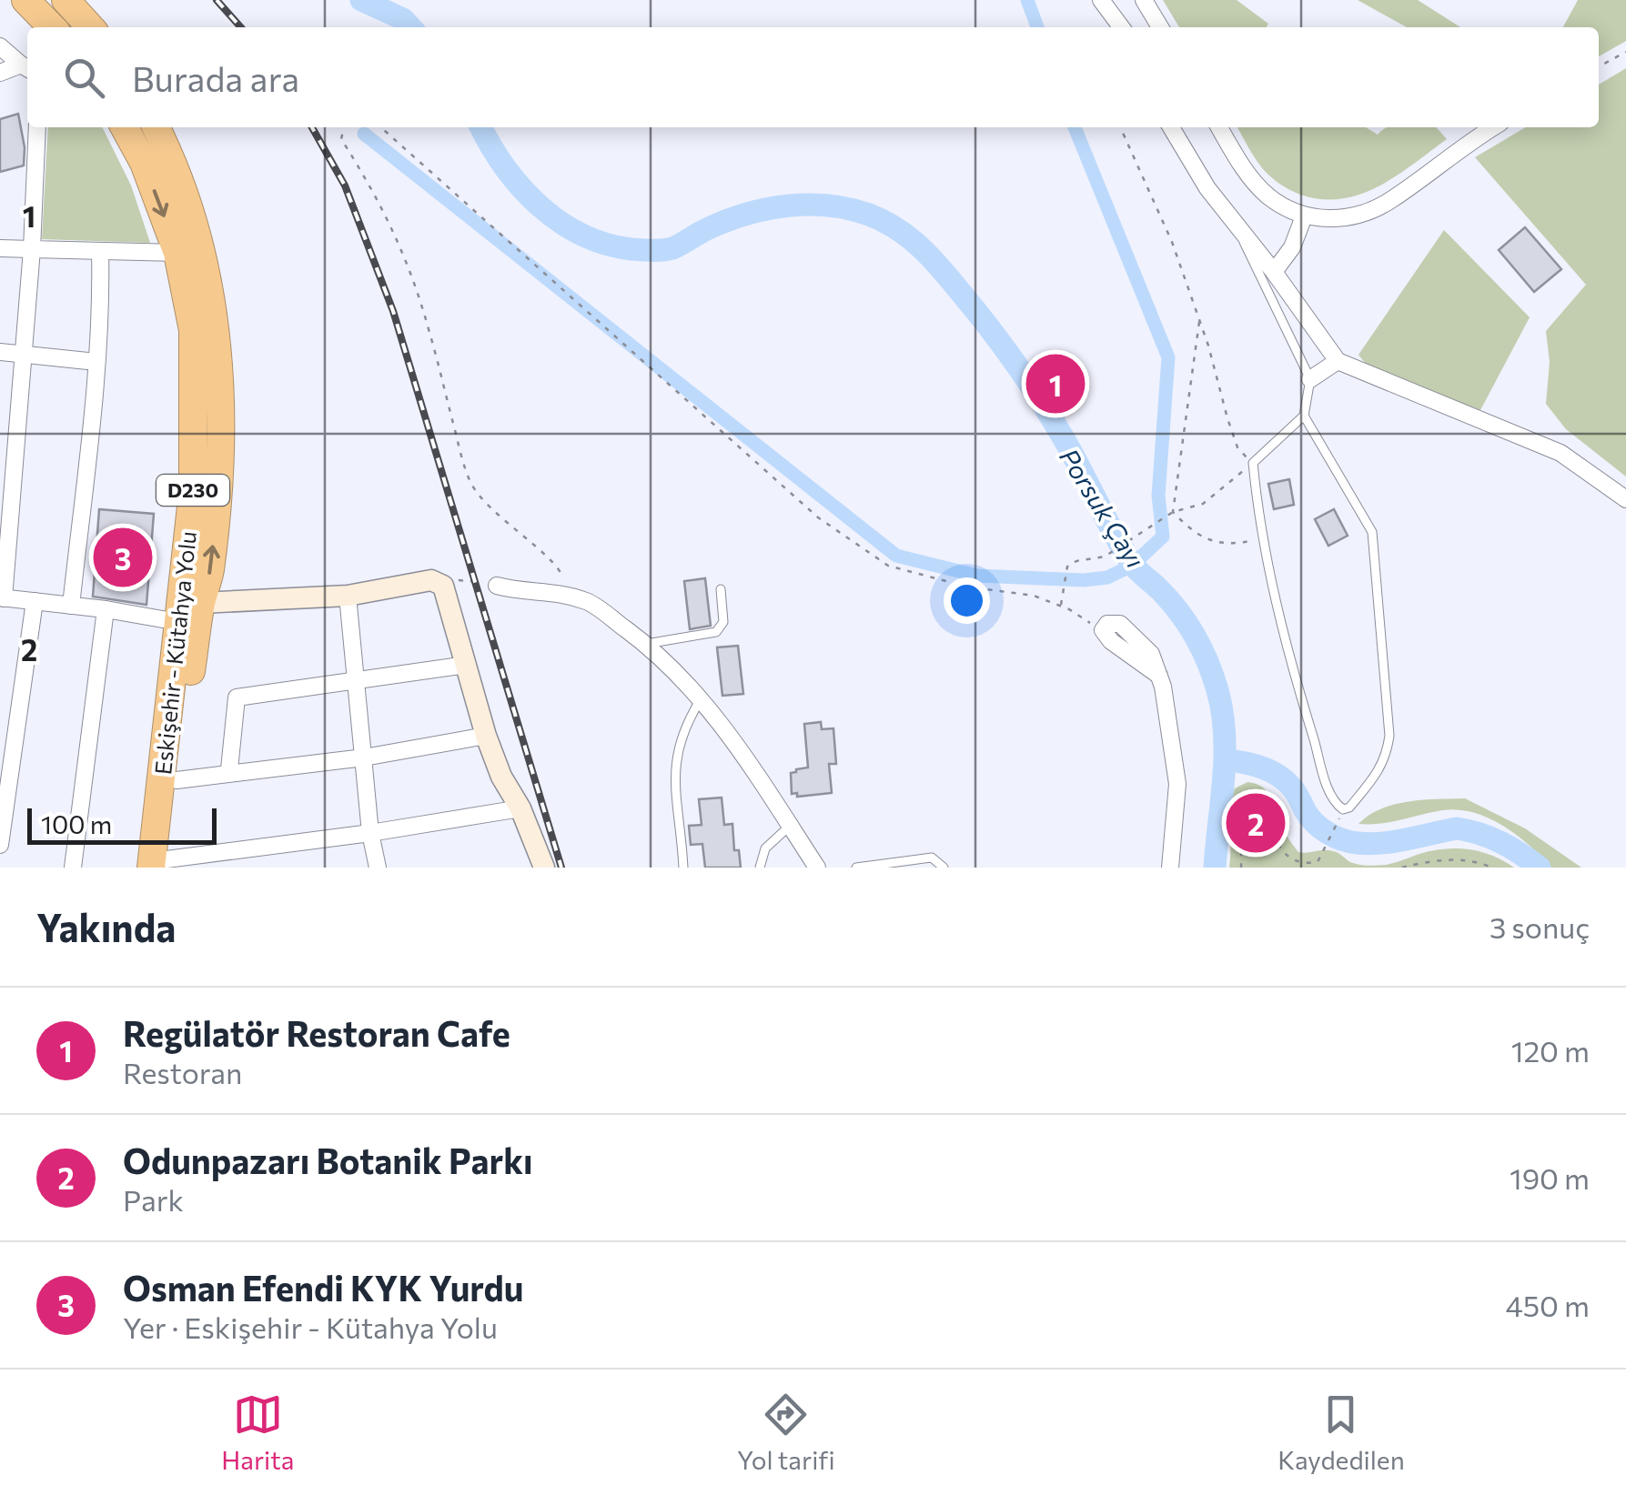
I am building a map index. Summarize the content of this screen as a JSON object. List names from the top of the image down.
{
  "streets": {
    "highway": ["D230", "Eskişehir - Kütahya Yolu"]
  },
  "water": ["Porsuk Çayı"],
  "scale_bar": "100 m",
  "page": {
    "search": "Burada ara",
    "pins": ["1", "3", "2"],
    "scale": "100 m",
    "heading": ["Yakında", "3 sonuç"],
    "list": [
      {
        "mark": "1",
        "name": "Regülatör Restoran Cafe",
        "note": "Restoran",
        "value": "120 m"
      },
      {
        "mark": "2",
        "name": "Odunpazarı Botanik Parkı",
        "note": "Park",
        "value": "190 m"
      },
      {
        "mark": "3",
        "name": "Osman Efendi KYK Yurdu",
        "note": "Yer · Eskişehir - Kütahya Yolu",
        "value": "450 m"
      }
    ],
    "nav": ["Harita", "Yol tarifi", "Kaydedilen"]
  },
  "grid": {
    "rows": ["1", "2"]
  }
}
